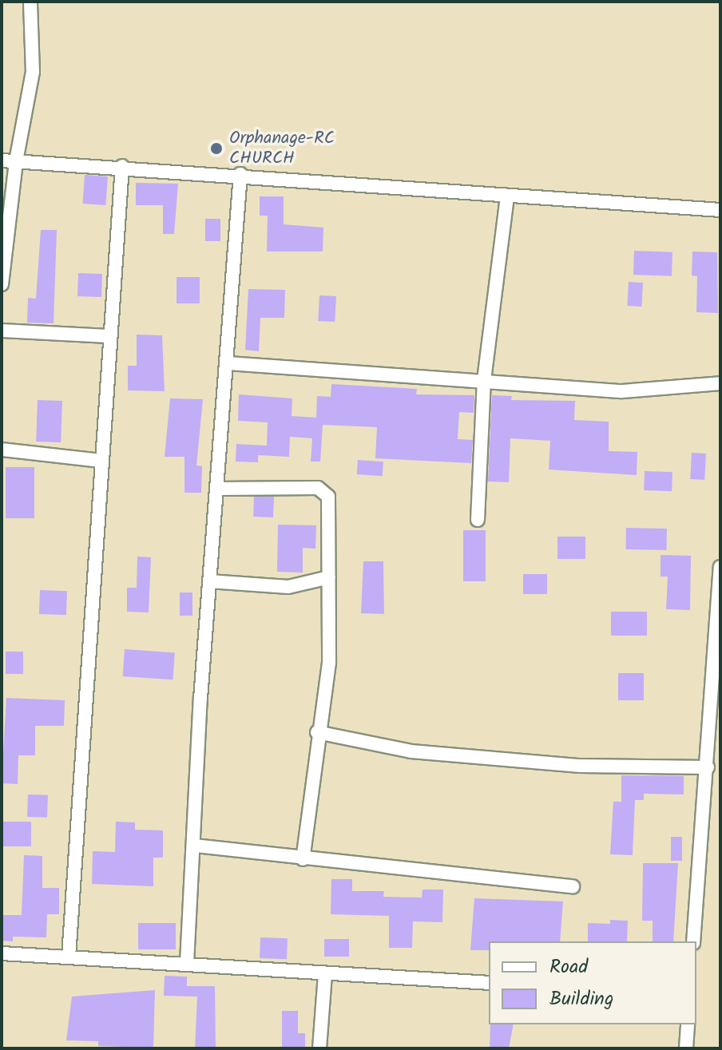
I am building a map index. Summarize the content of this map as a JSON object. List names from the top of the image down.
{
  "places": ["Orphanage-RC CHURCH"],
  "legend": ["Road", "Building"]
}
